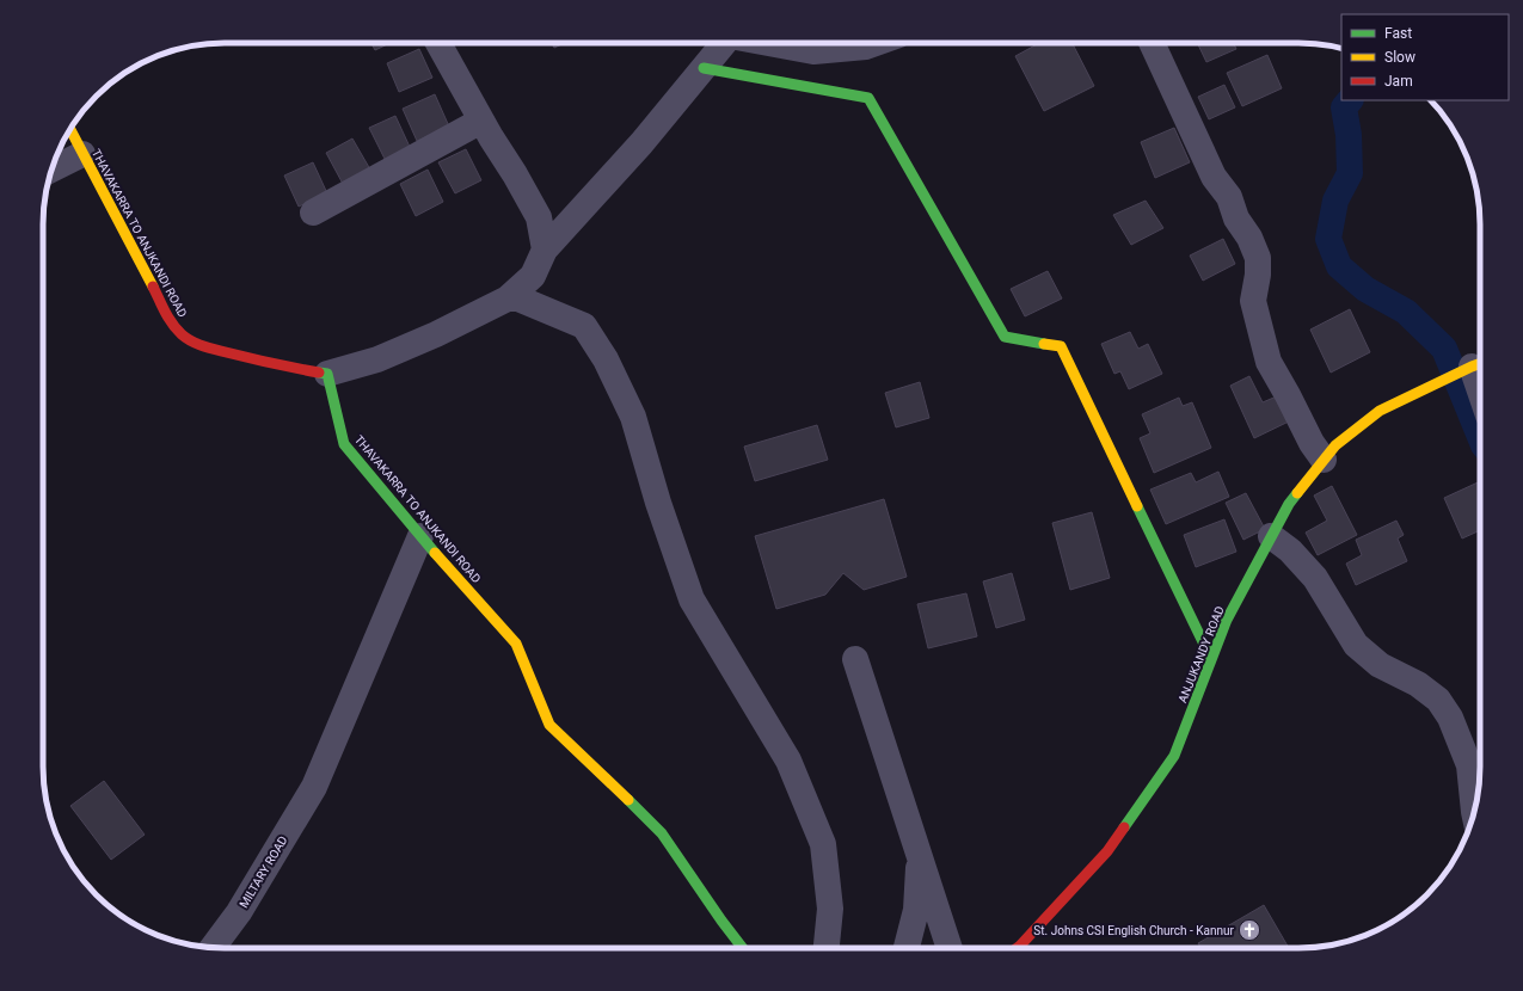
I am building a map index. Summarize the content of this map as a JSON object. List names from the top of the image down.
{
  "streets": {
    "street": ["THAVAKARRA TO ANJKANDI ROAD", "ANJUKANDY ROAD", "MILTARY ROAD"]
  },
  "crossings": [
    ["THAVAKARRA TO ANJKANDI ROAD", "MILTARY ROAD"]
  ],
  "places": {
    "church": ["St. Johns CSI English Church - Kannur"]
  },
  "legend": ["Fast", "Slow", "Jam"]
}
